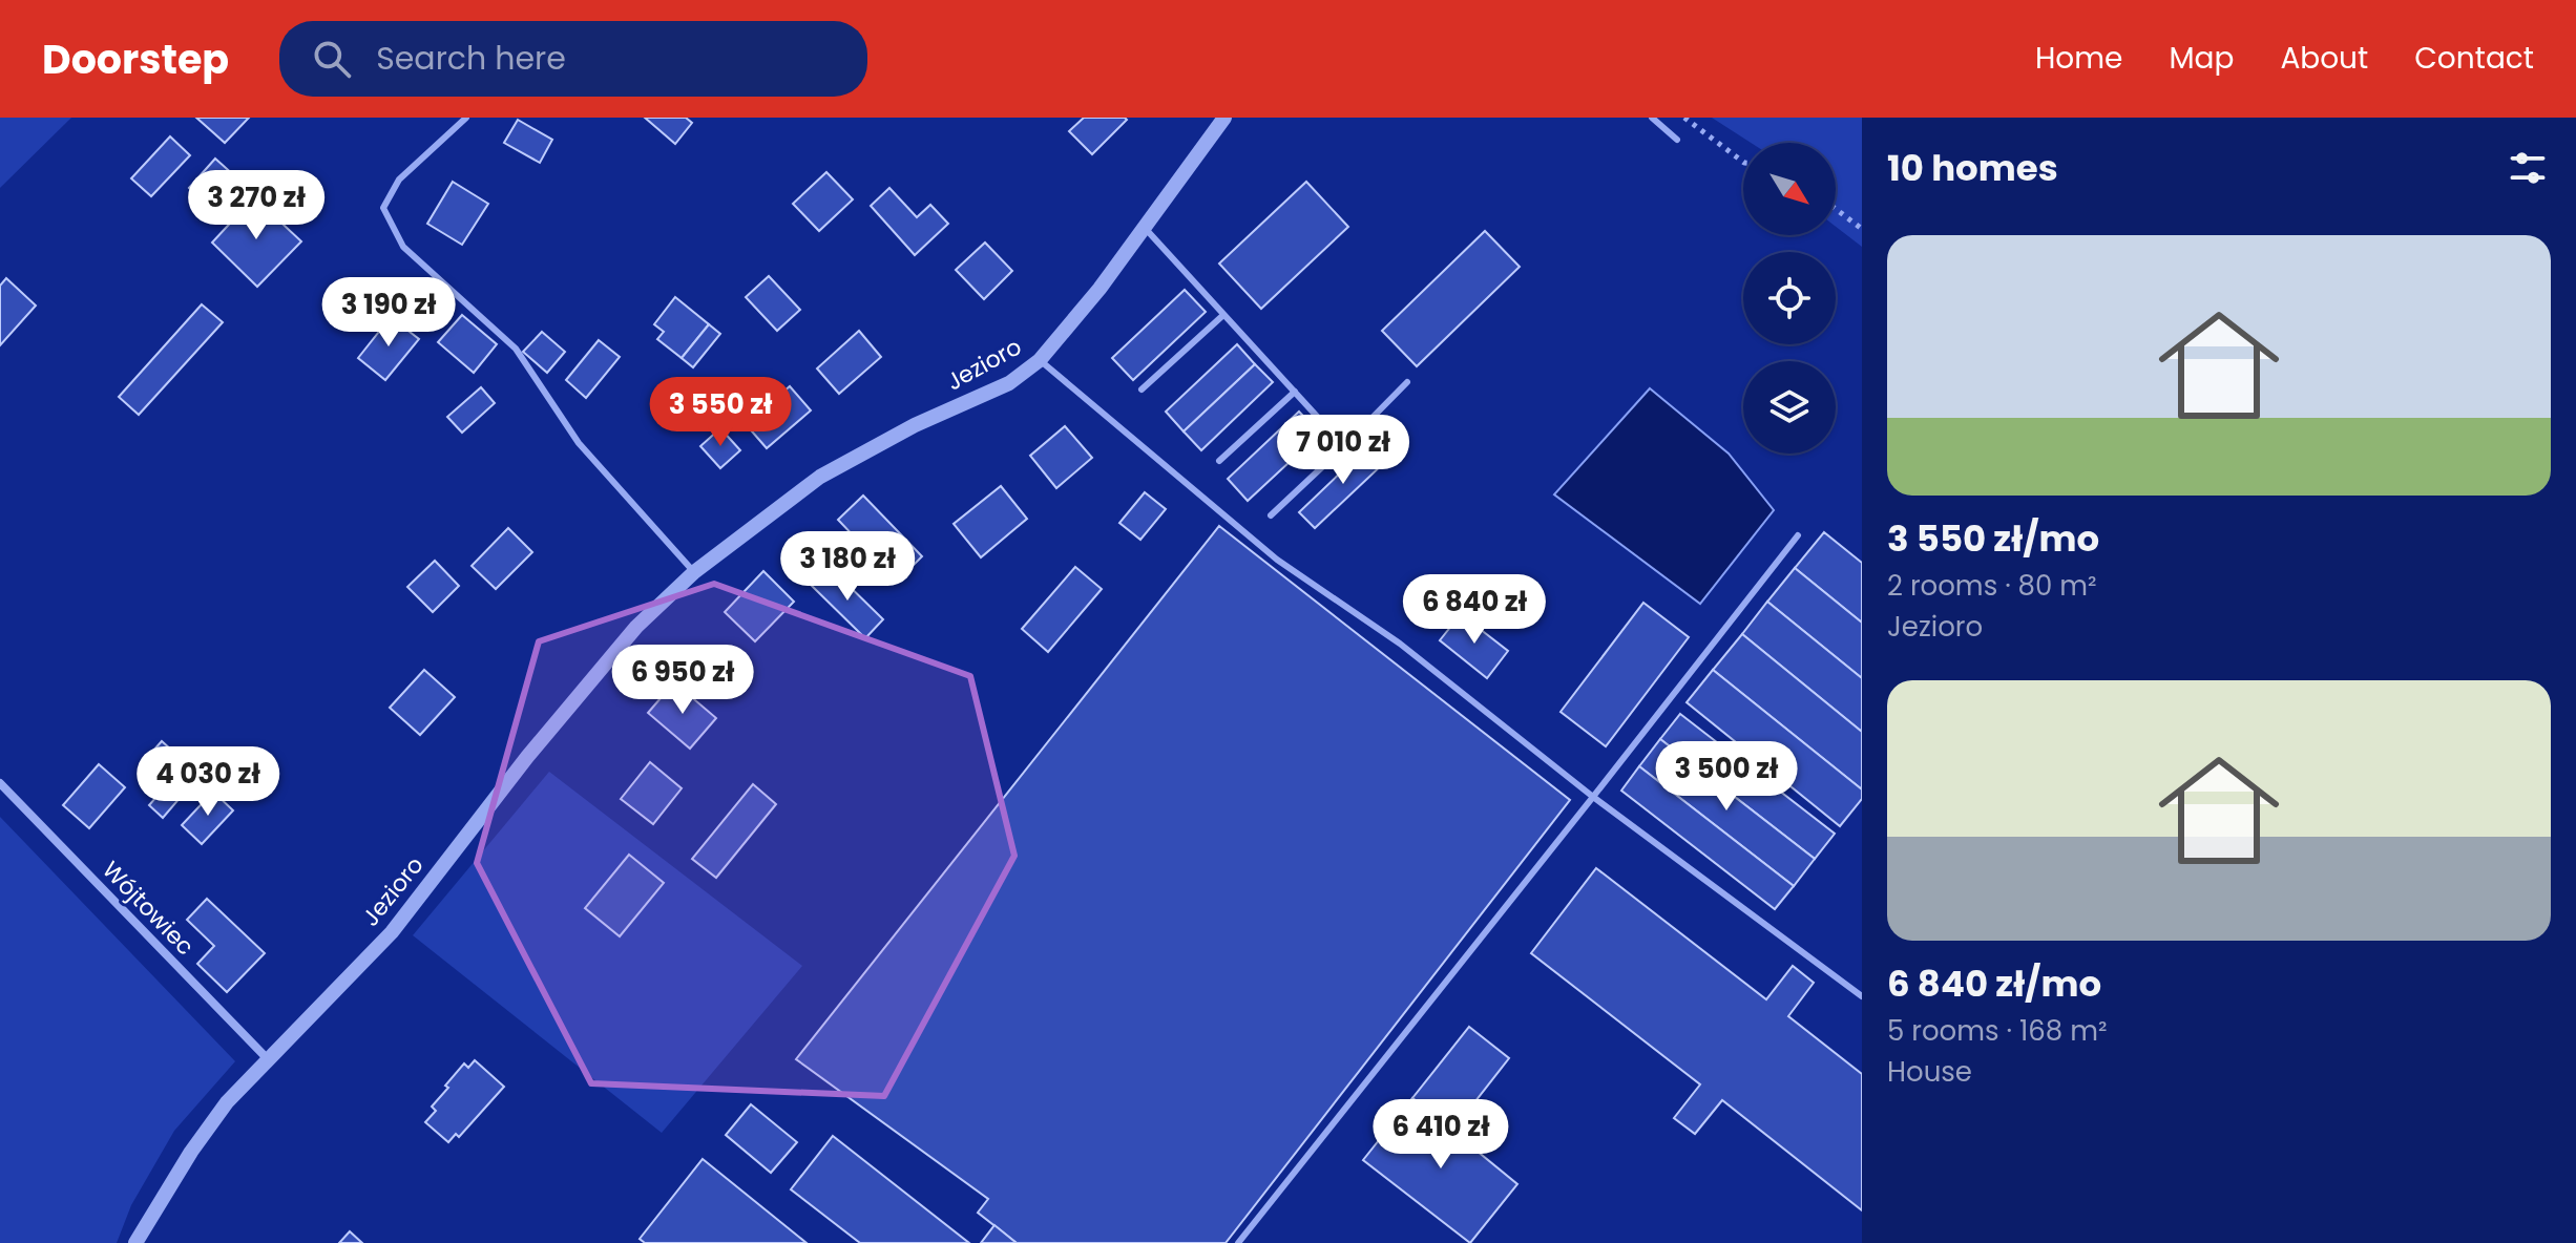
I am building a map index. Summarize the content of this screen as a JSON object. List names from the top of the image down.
{
  "streets": {
    "street": ["Jezioro", "Wójtowiec"]
  },
  "crossings": [
    ["Jezioro", "Wójtowiec"]
  ],
  "north": "bottom right",
  "page": {
    "header": "Doorstep",
    "search": "Search here",
    "nav": [
      "Home",
      "Map",
      "About",
      "Contact"
    ],
    "heading": "10 homes",
    "price": [
      "3 270 zł",
      "3 190 zł",
      "3 550 zł",
      "7 010 zł",
      "3 180 zł",
      "6 840 zł",
      "6 950 zł",
      "3 500 zł",
      "4 030 zł",
      "6 410 zł"
    ],
    "list": [
      {
        "name": "3 550 zł/mo",
        "note": "2 rooms · 80 m² · Jezioro"
      },
      {
        "name": "6 840 zł/mo",
        "note": "5 rooms · 168 m² · House"
      }
    ]
  }
}
